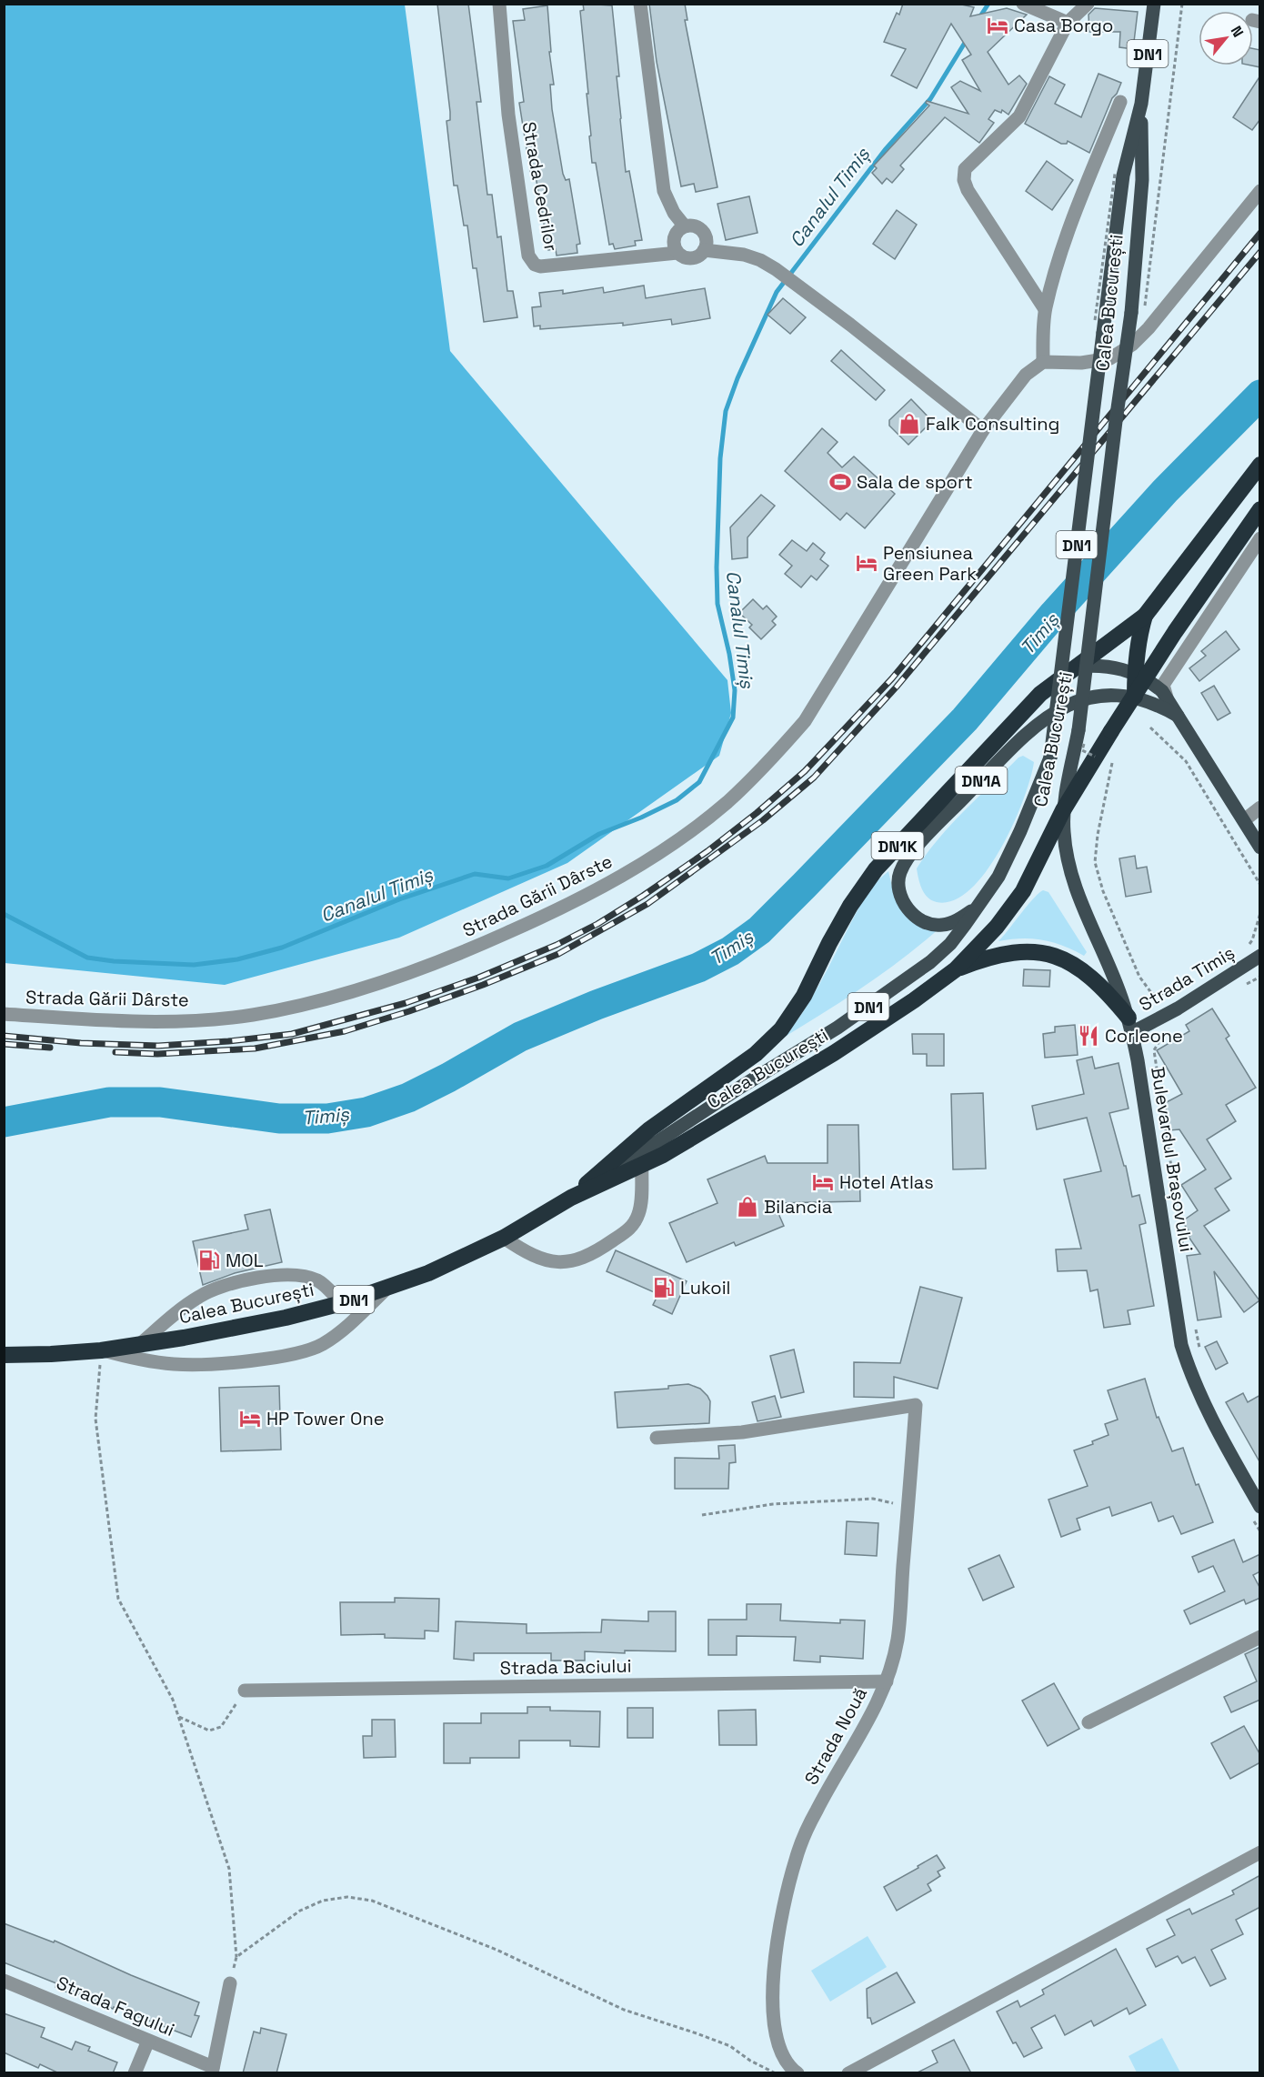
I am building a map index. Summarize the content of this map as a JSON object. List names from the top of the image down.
{
  "streets": {
    "highway": ["DN1", "Calea București", "DN1K"],
    "main road": ["DN1A", "Strada Timiș", "Bulevardul Brașovului"],
    "street": [
      "Strada Cedrilor",
      "Strada Gării Dârste",
      "Strada Baciului",
      "Strada Nouă",
      "Strada Fagului"
    ]
  },
  "crossings": [
    ["Calea București", "DN1A"],
    ["Calea București", "DN1K"],
    ["Calea București", "Bulevardul Brașovului"],
    ["DN1A", "DN1K"],
    ["Strada Timiș", "Bulevardul Brașovului"],
    ["Strada Baciului", "Strada Nouă"]
  ],
  "water": ["Canalul Timiș", "Timiș"],
  "places": {
    "hotel": [
      "Casa Borgo",
      "Pensiunea Green Park",
      "Hotel Atlas",
      "HP Tower One"
    ],
    "shop": ["Falk Consulting", "Bilancia"],
    "sports": ["Sala de sport"],
    "restaurant": ["Corleone"],
    "fuel station": ["MOL", "Lukoil"]
  },
  "north": "top right"
}
